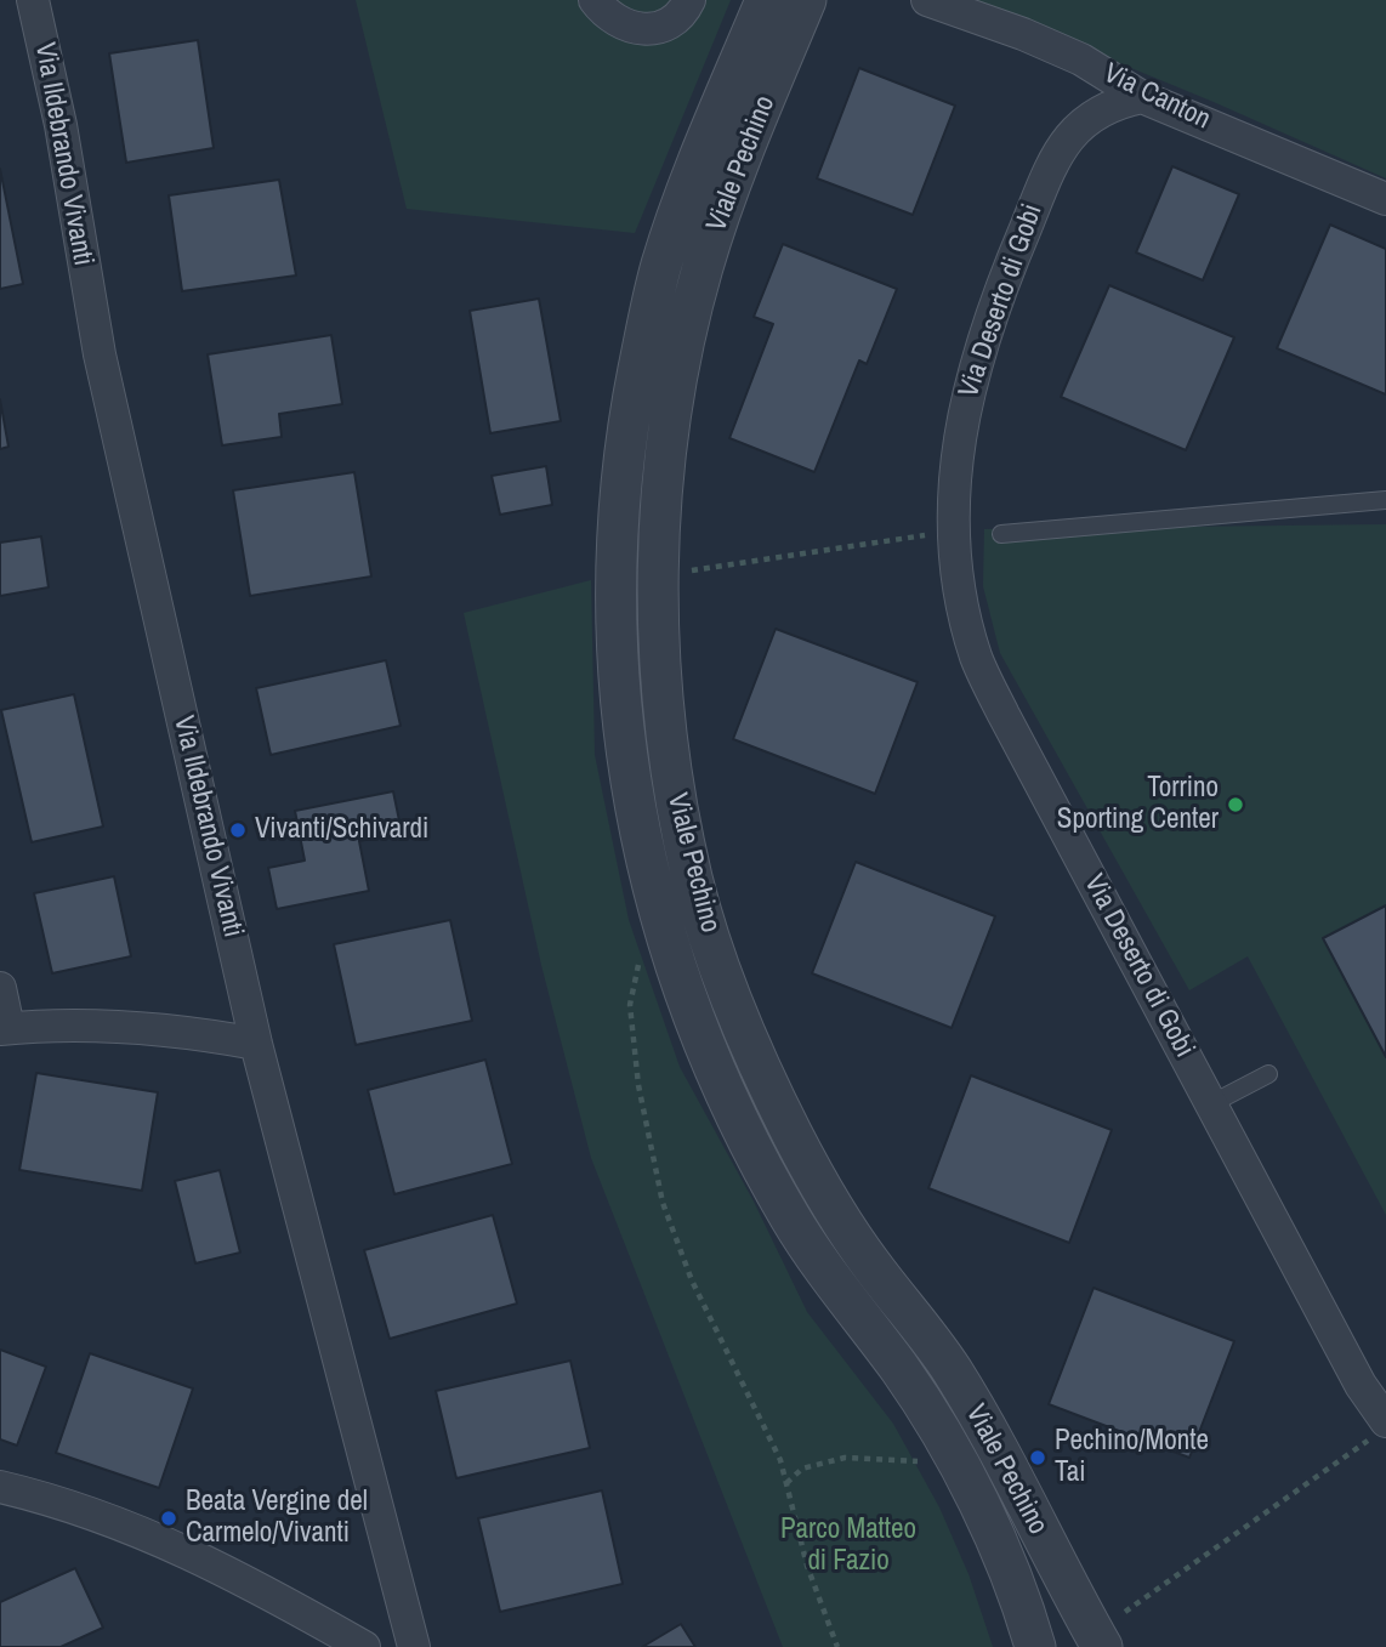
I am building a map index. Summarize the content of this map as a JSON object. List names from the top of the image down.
{
  "streets": {
    "street": [
      "Via Canton",
      "Via Ildebrando Vivanti",
      "Viale Pechino",
      "Via Deserto di Gobi"
    ]
  },
  "crossings": [
    ["Via Canton", "Via Deserto di Gobi"]
  ],
  "parks": ["Parco Matteo di Fazio"],
  "places": [
    "Torrino Sporting Center",
    "Vivanti/Schivardi",
    "Pechino/Monte Tai",
    "Beata Vergine del Carmelo/Vivanti"
  ]
}
